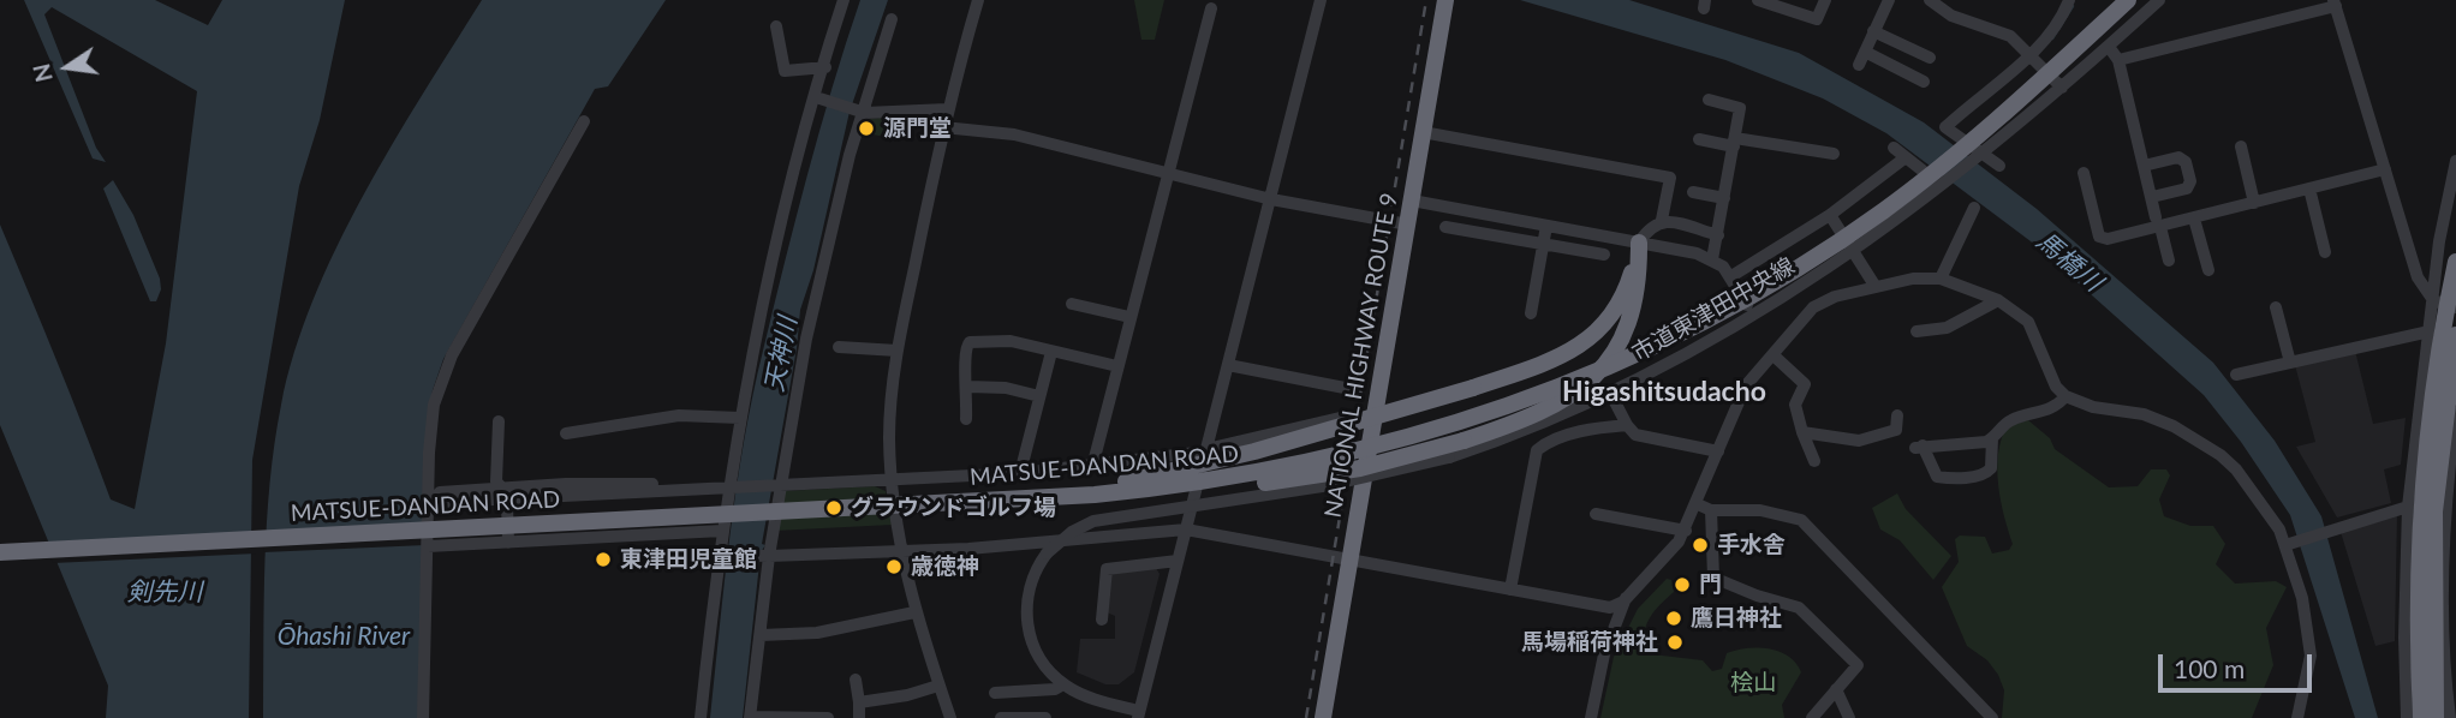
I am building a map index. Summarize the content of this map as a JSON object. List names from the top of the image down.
{
  "streets": {
    "highway": ["NATIONAL HIGHWAY ROUTE 9", "MATSUE-DANDAN ROAD"],
    "street": ["市道東津田中央線"]
  },
  "districts": ["Higashitsudacho"],
  "water": [
    "馬橋川",
    "天神川",
    "剣先川",
    "Ōhashi River"
  ],
  "parks": ["桧山"],
  "places": [
    "源門堂",
    "グラウンドゴルフ場",
    "手水舎",
    "東津田児童館",
    "歳徳神",
    "門",
    "鷹日神社",
    "馬場稲荷神社"
  ],
  "scale_bar": "100 m",
  "north": "left"
}
